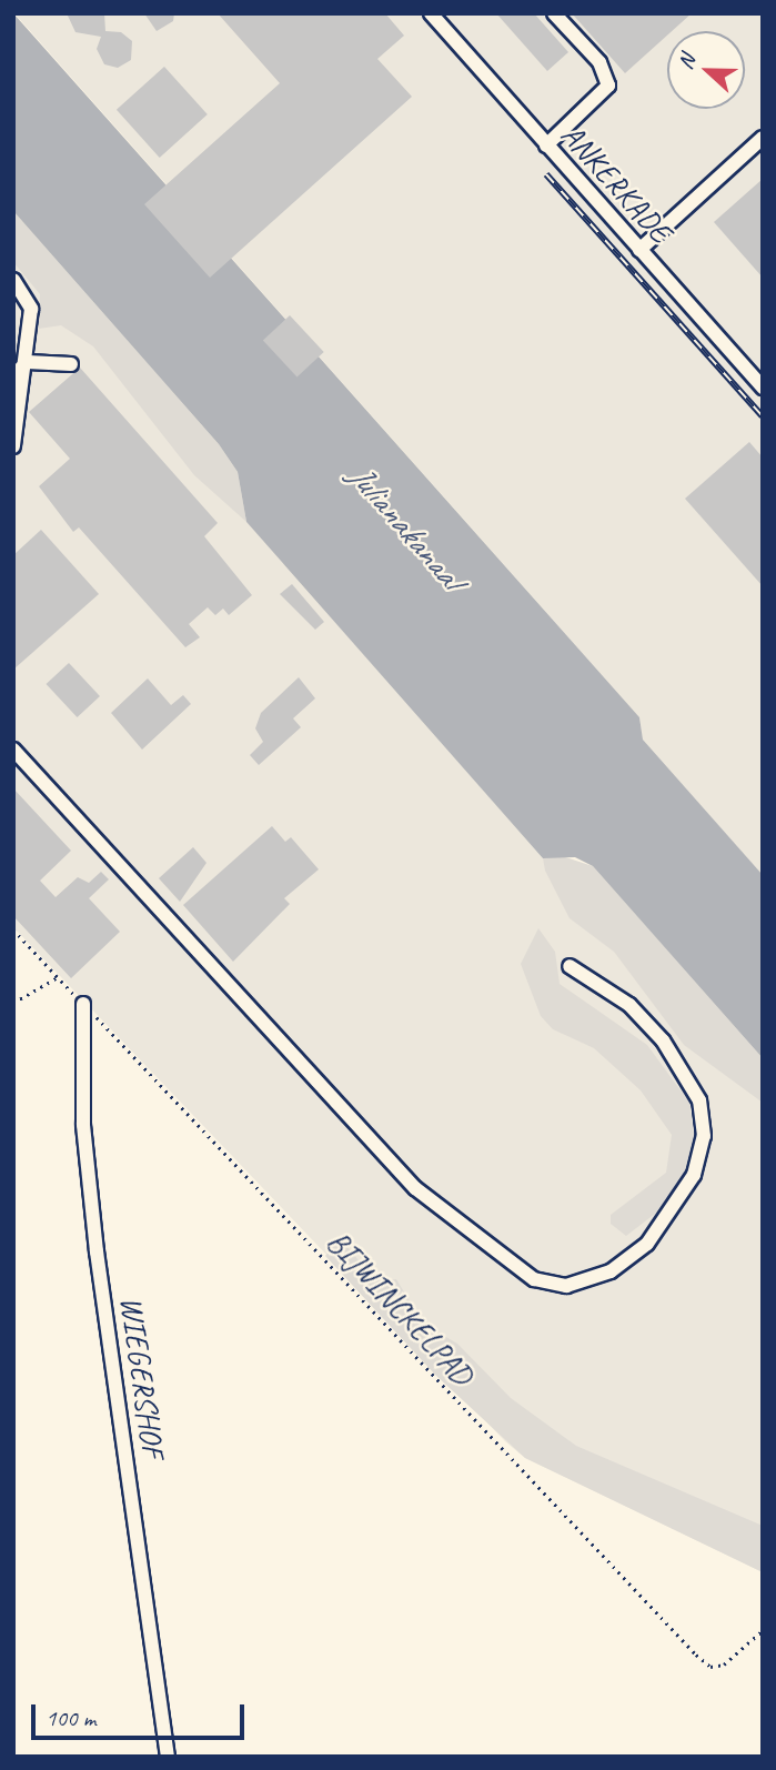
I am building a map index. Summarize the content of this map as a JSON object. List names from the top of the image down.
{
  "streets": {
    "street": ["ANKERKADE", "WIEGERSHOF"],
    "path": ["BIJWINCKELPAD"]
  },
  "crossings": [
    ["BIJWINCKELPAD", "WIEGERSHOF"]
  ],
  "water": ["Julianakanaal"],
  "scale_bar": "100 m",
  "north": "left"
}
